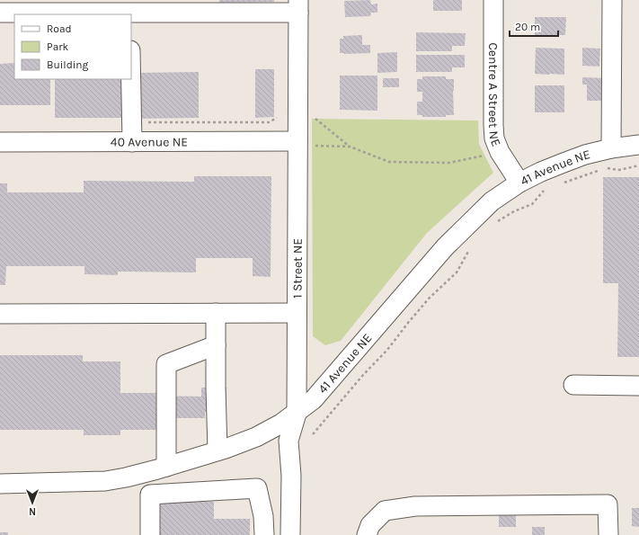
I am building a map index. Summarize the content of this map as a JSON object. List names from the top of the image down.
{
  "streets": {
    "street": [
      "Centre A Street NE",
      "40 Avenue NE",
      "41 Avenue NE",
      "1 Street NE"
    ]
  },
  "crossings": [
    ["Centre A Street NE", "41 Avenue NE"],
    ["40 Avenue NE", "1 Street NE"],
    ["41 Avenue NE", "1 Street NE"]
  ],
  "legend": ["Road", "Park", "Building"],
  "scale_bar": "20 m",
  "north": "bottom"
}
